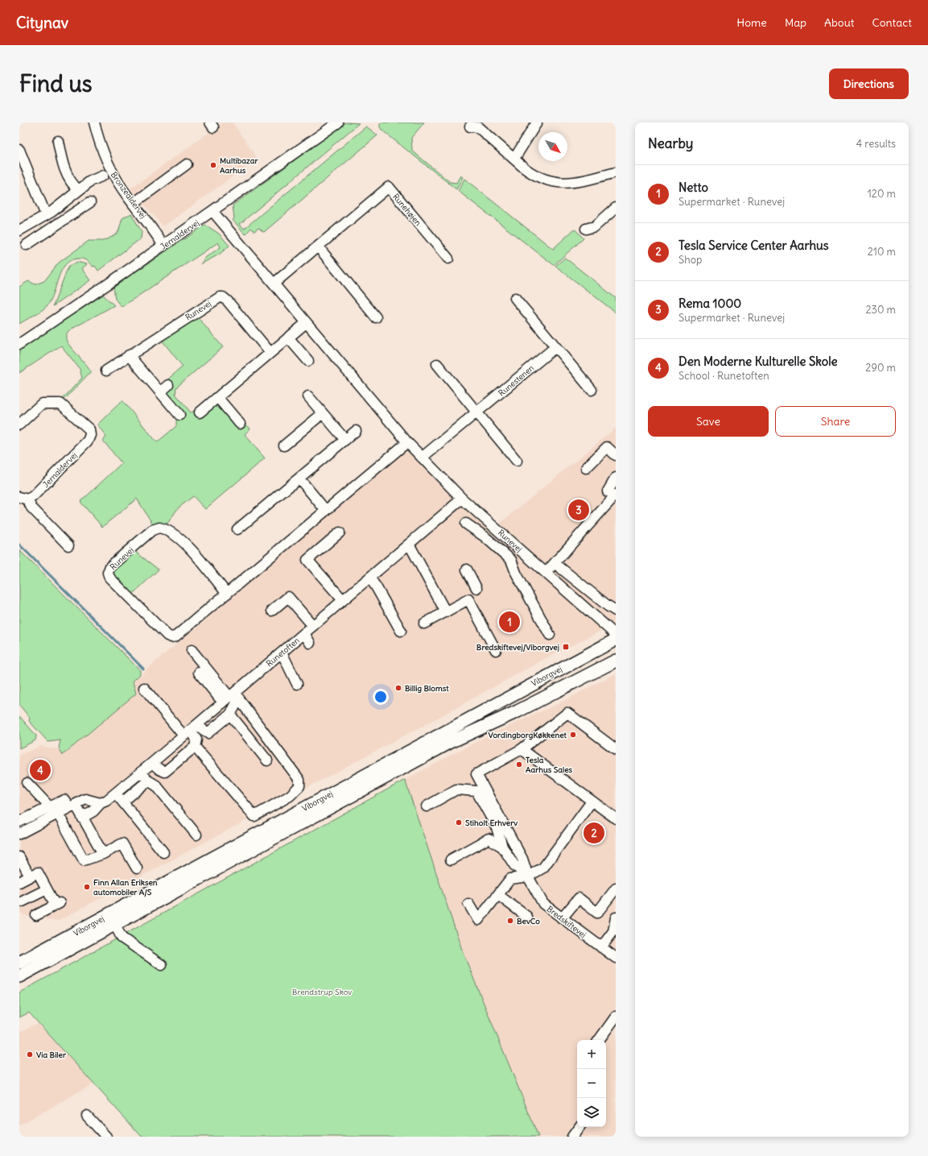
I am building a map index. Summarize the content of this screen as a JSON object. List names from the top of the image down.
{
  "streets": {
    "main road": ["Viborgvej"],
    "street": [
      "Bronzealdervej",
      "Runehøjen",
      "Jernaldervej",
      "Runevej",
      "Runestenen",
      "Runetoften",
      "Bredskiftevej"
    ]
  },
  "crossings": [
    ["Bronzealdervej", "Jernaldervej"],
    ["Runehøjen", "Runevej"],
    ["Jernaldervej", "Runevej"],
    ["Runevej", "Runestenen"],
    ["Runevej", "Runetoften"]
  ],
  "parks": ["Brendstrup Skov"],
  "places": {
    "other": [
      "Multibazar Aarhus",
      "Billig Blomst",
      "VordingborgKøkkenet",
      "Tesla Aarhus Sales",
      "Stiholt Erhverv",
      "Finn Allan Eriksen automobiler A/S",
      "BevCo",
      "Via Biler"
    ],
    "transit": ["Bredskiftevej/Viborgvej"]
  },
  "north": "bottom right",
  "page": {
    "header": "Citynav",
    "nav": [
      "Home",
      "Map",
      "About",
      "Contact"
    ],
    "buttons": [
      "Directions",
      ["Save", "Share"]
    ],
    "title": "Find us",
    "heading": ["Nearby", "4 results"],
    "list": [
      {
        "mark": "1",
        "name": "Netto",
        "note": "Supermarket · Runevej",
        "value": "120 m"
      },
      {
        "mark": "2",
        "name": "Tesla Service Center Aarhus",
        "note": "Shop",
        "value": "210 m"
      },
      {
        "mark": "3",
        "name": "Rema 1000",
        "note": "Supermarket · Runevej",
        "value": "230 m"
      },
      {
        "mark": "4",
        "name": "Den Moderne Kulturelle Skole",
        "note": "School · Runetoften",
        "value": "290 m"
      }
    ],
    "pins": [
      "3",
      "1",
      "4",
      "2"
    ],
    "map_buttons": ["+", "−"]
  }
}
